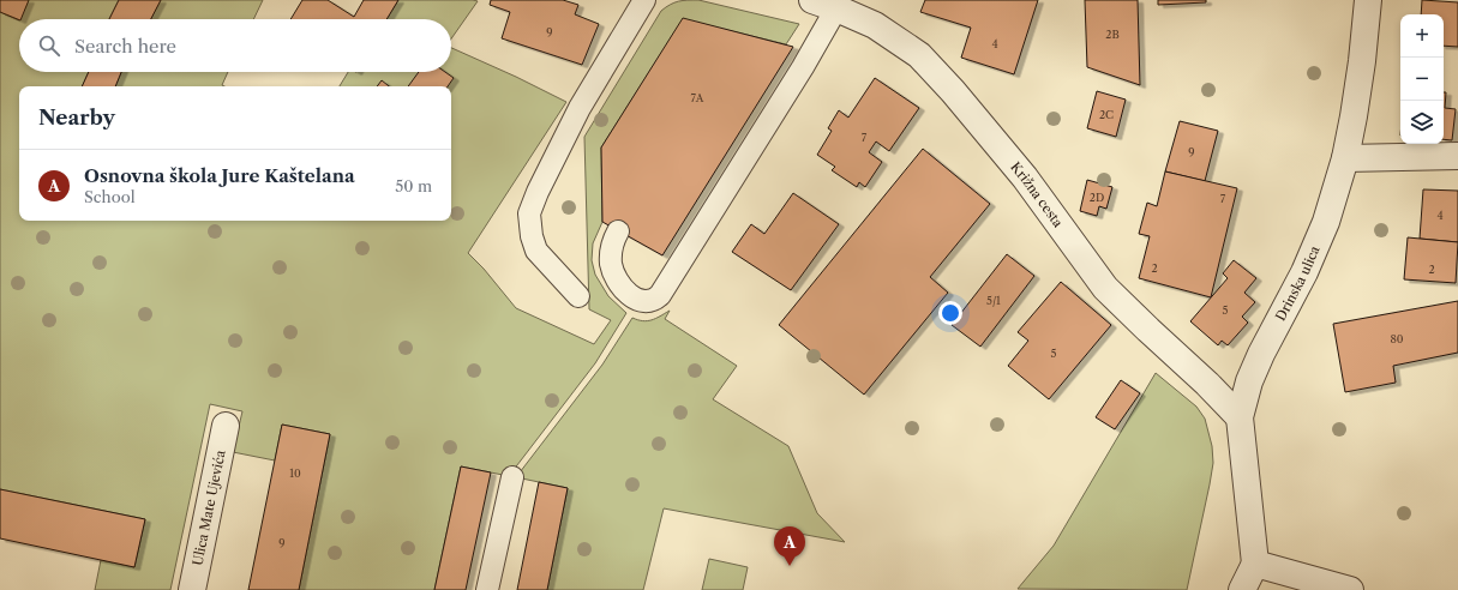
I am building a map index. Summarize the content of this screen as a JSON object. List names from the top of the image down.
{
  "streets": {
    "street": ["Križna cesta", "Drinska ulica", "Ulica Mate Ujevića"]
  },
  "crossings": [
    ["Križna cesta", "Drinska ulica"]
  ],
  "house_numbers": [
    "9",
    "2B",
    "4",
    "7A",
    "2C",
    "7",
    "9",
    "2D",
    "7",
    "4",
    "2",
    "2",
    "5/1",
    "5",
    "80",
    "5",
    "10",
    "9"
  ],
  "page": {
    "map_buttons": ["+", "−"],
    "search": "Search here",
    "heading": "Nearby",
    "list": [
      {
        "mark": "A",
        "name": "Osnovna škola Jure Kaštelana",
        "note": "School",
        "value": "50 m"
      }
    ],
    "pins": "A"
  }
}
